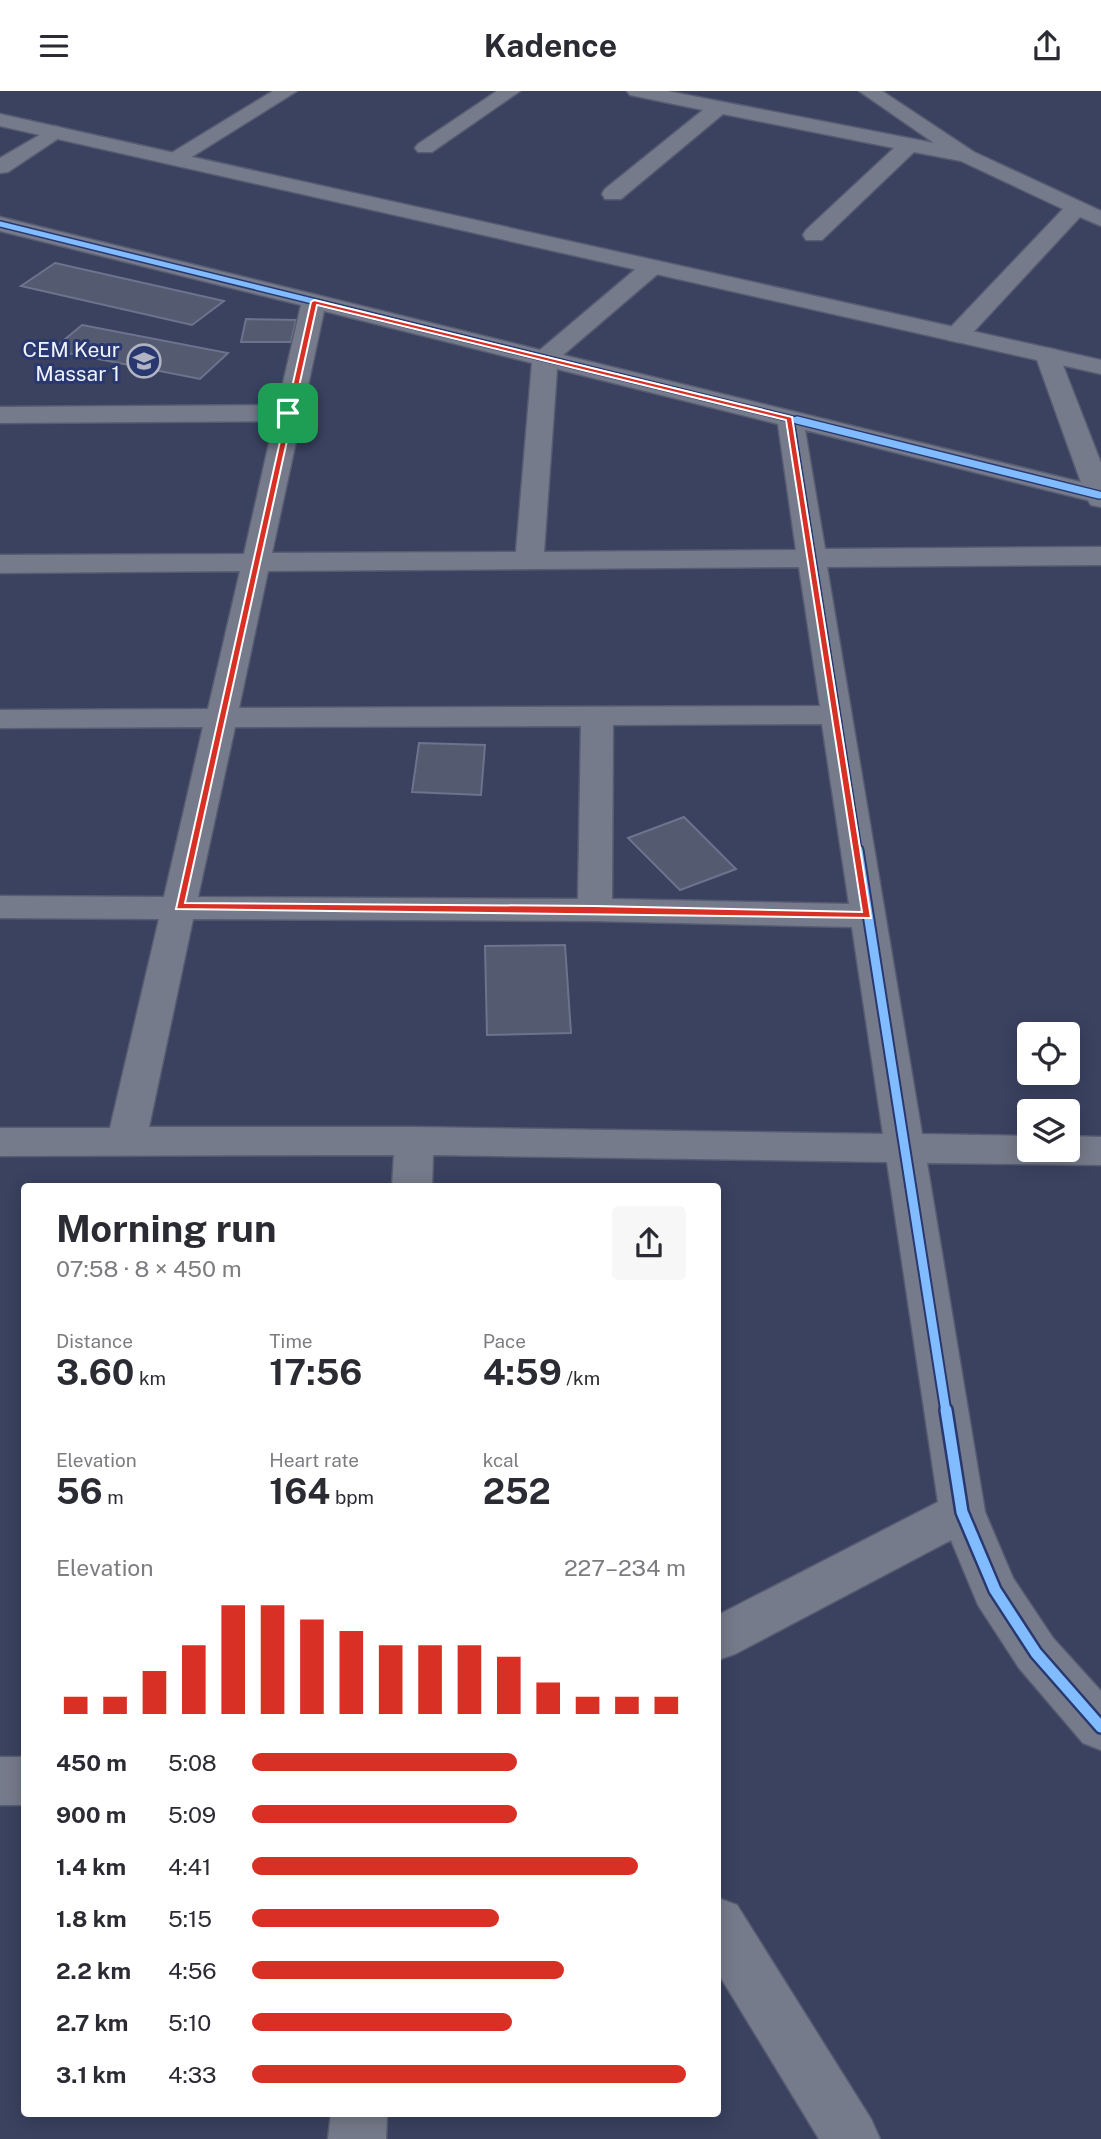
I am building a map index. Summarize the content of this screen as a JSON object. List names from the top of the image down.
{
  "places": {
    "school or university": ["CEM Keur Massar 1"]
  },
  "page": {
    "header": "Kadence",
    "heading": ["Morning run", "07:58 · 8 × 450 m"],
    "stats": [
      ["Distance", "3.60 km"],
      ["Time", "17:56"],
      ["Pace", "4:59 /km"],
      ["Elevation", "56 m"],
      ["Heart rate", "164 bpm"],
      ["kcal", "252"]
    ],
    "chart": ["Elevation", "227–234 m"],
    "list": [
      {
        "name": "450 m",
        "note": "5:08"
      },
      {
        "name": "900 m",
        "note": "5:09"
      },
      {
        "name": "1.4 km",
        "note": "4:41"
      },
      {
        "name": "1.8 km",
        "note": "5:15"
      },
      {
        "name": "2.2 km",
        "note": "4:56"
      },
      {
        "name": "2.7 km",
        "note": "5:10"
      },
      {
        "name": "3.1 km",
        "note": "4:33"
      }
    ]
  }
}
